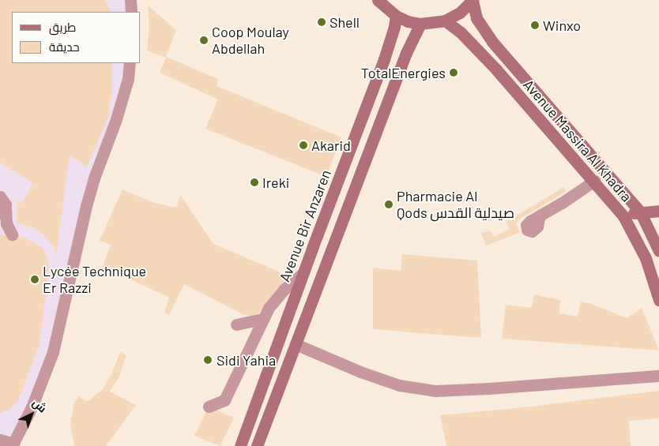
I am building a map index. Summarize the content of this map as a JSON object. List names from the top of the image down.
{
  "streets": {
    "main road": ["Avenue Massira Al Khadra", "Avenue Bir Anzaren"]
  },
  "places": [
    "Shell",
    "Winxo",
    "Coop Moulay Abdellah",
    "TotalEnergies",
    "Akarid",
    "Ireki",
    "Pharmacie Al Qods صيدلية القدس",
    "Lycée Technique Er Razzi",
    "Sidi Yahia"
  ],
  "legend": ["طريق", "حديقة"],
  "north": "top right"
}
